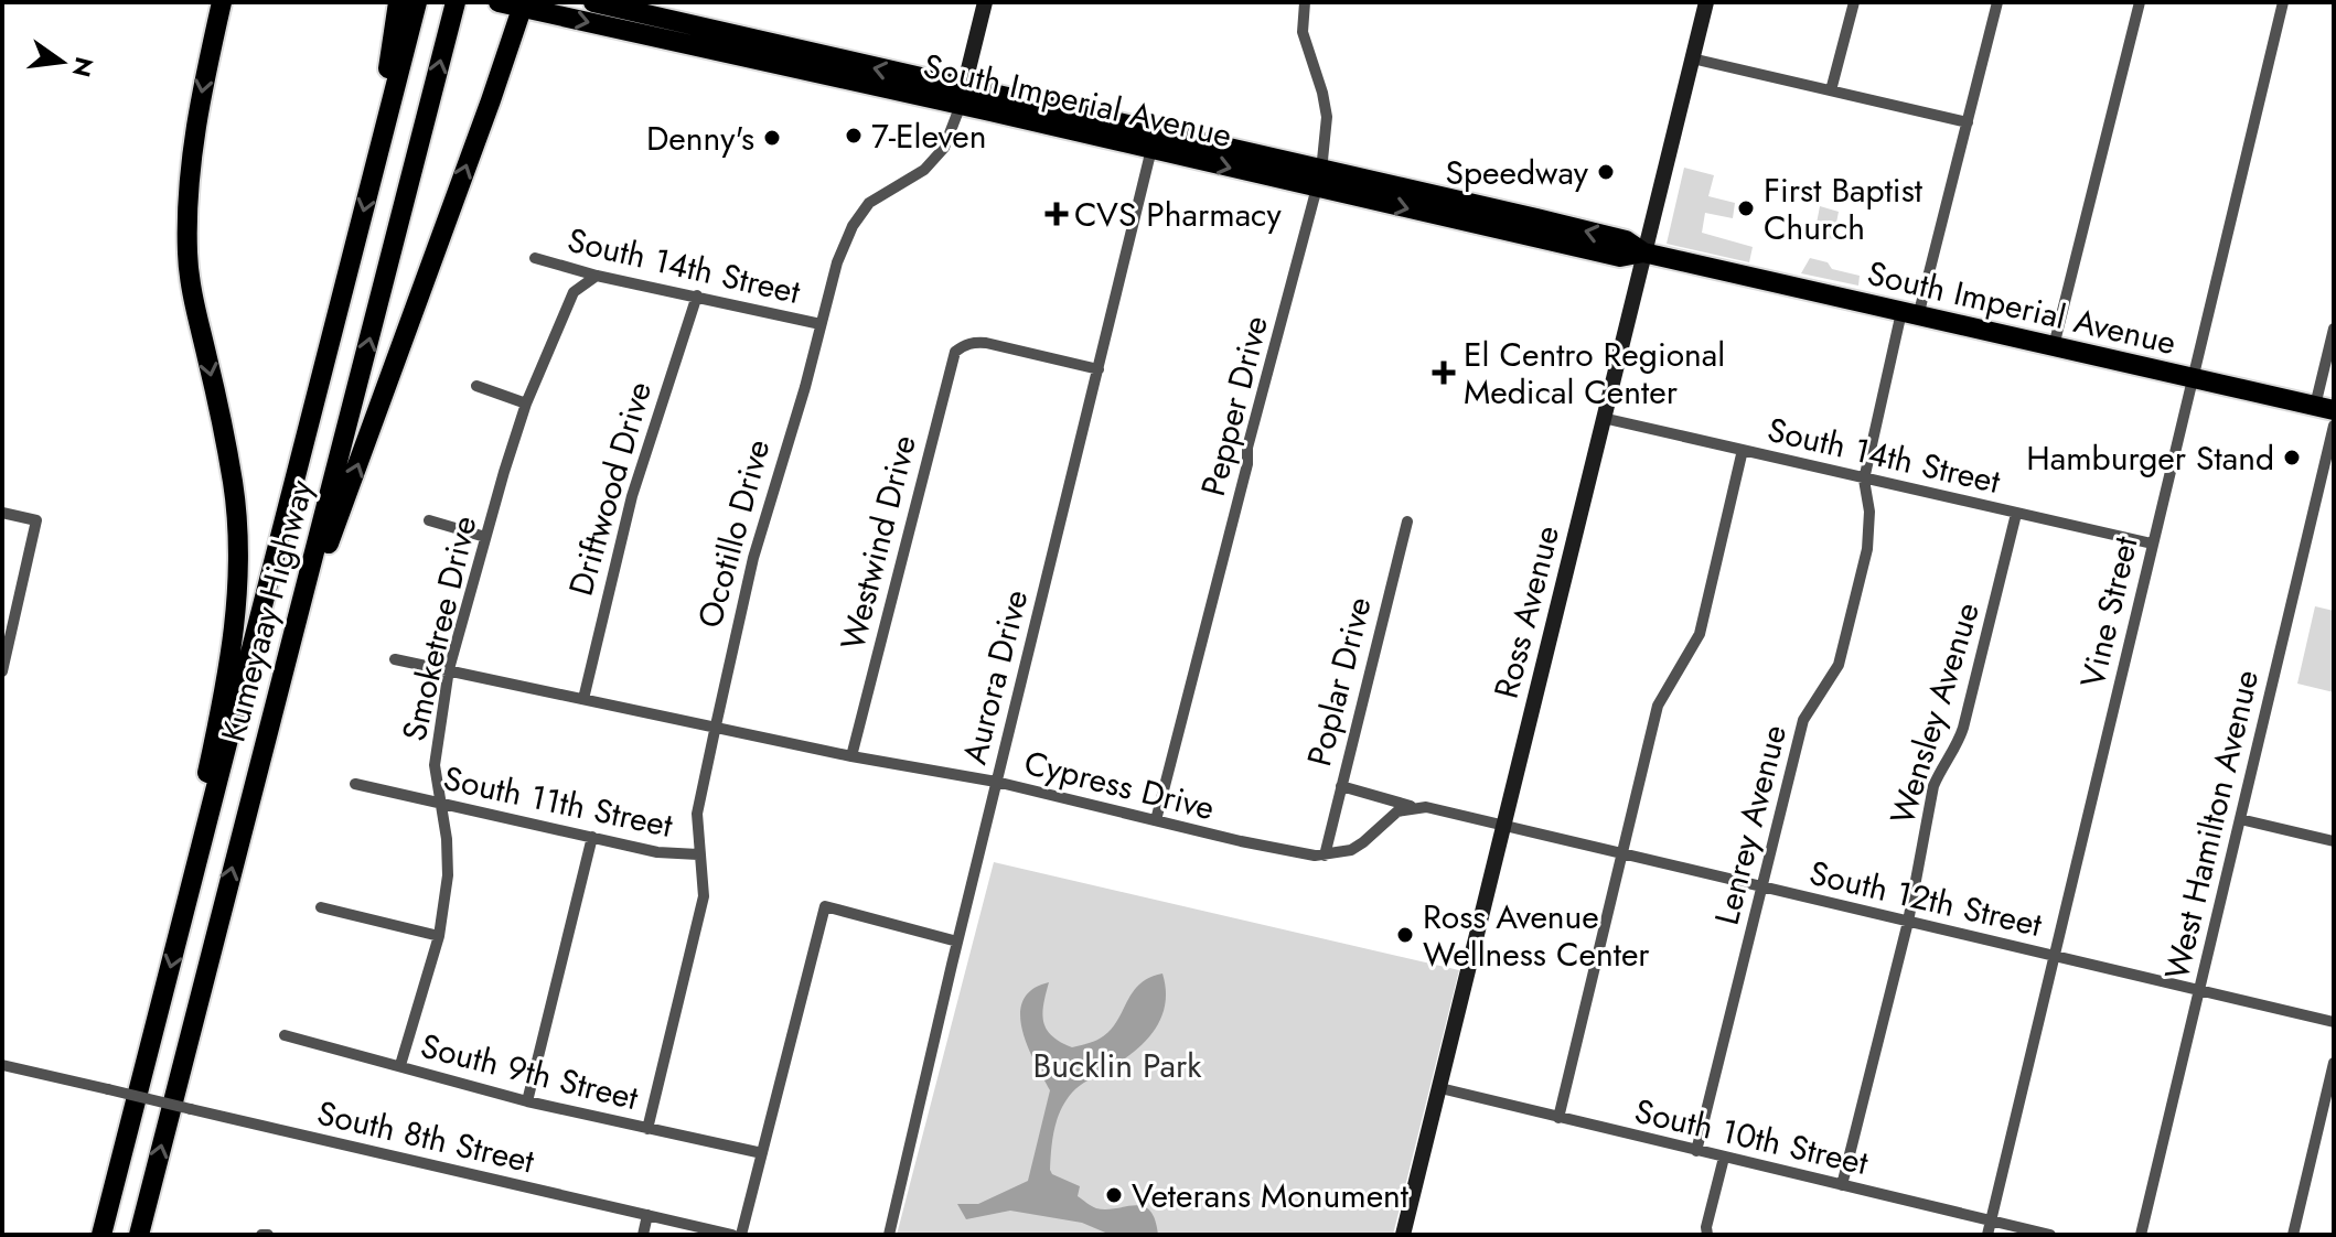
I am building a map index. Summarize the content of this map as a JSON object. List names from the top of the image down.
{
  "streets": {
    "highway": ["South Imperial Avenue", "Kumeyaay Highway"],
    "street": [
      "South 14th Street",
      "Pepper Drive",
      "Driftwood Drive",
      "Ocotillo Drive",
      "Westwind Drive",
      "Ross Avenue",
      "Vine Street",
      "Smoketree Drive",
      "Aurora Drive",
      "Poplar Drive",
      "Wensley Avenue",
      "Cypress Drive",
      "South 11th Street",
      "Lenrey Avenue",
      "West Hamilton Avenue",
      "South 12th Street",
      "South 9th Street",
      "South 8th Street",
      "South 10th Street"
    ]
  },
  "crossings": [
    ["South Imperial Avenue", "Pepper Drive"],
    ["South Imperial Avenue", "Ocotillo Drive"],
    ["South Imperial Avenue", "Ross Avenue"],
    ["South Imperial Avenue", "Vine Street"],
    ["South Imperial Avenue", "Aurora Drive"],
    ["South Imperial Avenue", "Lenrey Avenue"],
    ["South 14th Street", "Driftwood Drive"],
    ["South 14th Street", "Ocotillo Drive"],
    ["South 14th Street", "Ross Avenue"],
    ["South 14th Street", "Vine Street"],
    ["South 14th Street", "Smoketree Drive"],
    ["South 14th Street", "Wensley Avenue"],
    ["South 14th Street", "Lenrey Avenue"],
    ["Pepper Drive", "Cypress Drive"],
    ["Driftwood Drive", "Cypress Drive"],
    ["Ocotillo Drive", "Cypress Drive"],
    ["Ocotillo Drive", "South 11th Street"],
    ["Ocotillo Drive", "South 9th Street"],
    ["Westwind Drive", "Aurora Drive"],
    ["Westwind Drive", "Cypress Drive"],
    ["Ross Avenue", "South 12th Street"],
    ["Ross Avenue", "South 10th Street"],
    ["Vine Street", "South 12th Street"],
    ["Vine Street", "South 10th Street"],
    ["Smoketree Drive", "Cypress Drive"],
    ["Smoketree Drive", "South 11th Street"],
    ["Smoketree Drive", "South 9th Street"],
    ["Aurora Drive", "Cypress Drive"],
    ["Poplar Drive", "Cypress Drive"],
    ["Wensley Avenue", "South 12th Street"],
    ["Wensley Avenue", "South 10th Street"],
    ["Lenrey Avenue", "South 12th Street"],
    ["Lenrey Avenue", "South 10th Street"],
    ["West Hamilton Avenue", "South 12th Street"]
  ],
  "parks": ["Bucklin Park"],
  "places": {
    "other": [
      "7-Eleven",
      "Denny's",
      "Speedway",
      "First Baptist Church",
      "Hamburger Stand",
      "Ross Avenue Wellness Center",
      "Veterans Monument"
    ],
    "health": ["CVS Pharmacy", "El Centro Regional Medical Center"]
  },
  "north": "right"
}
